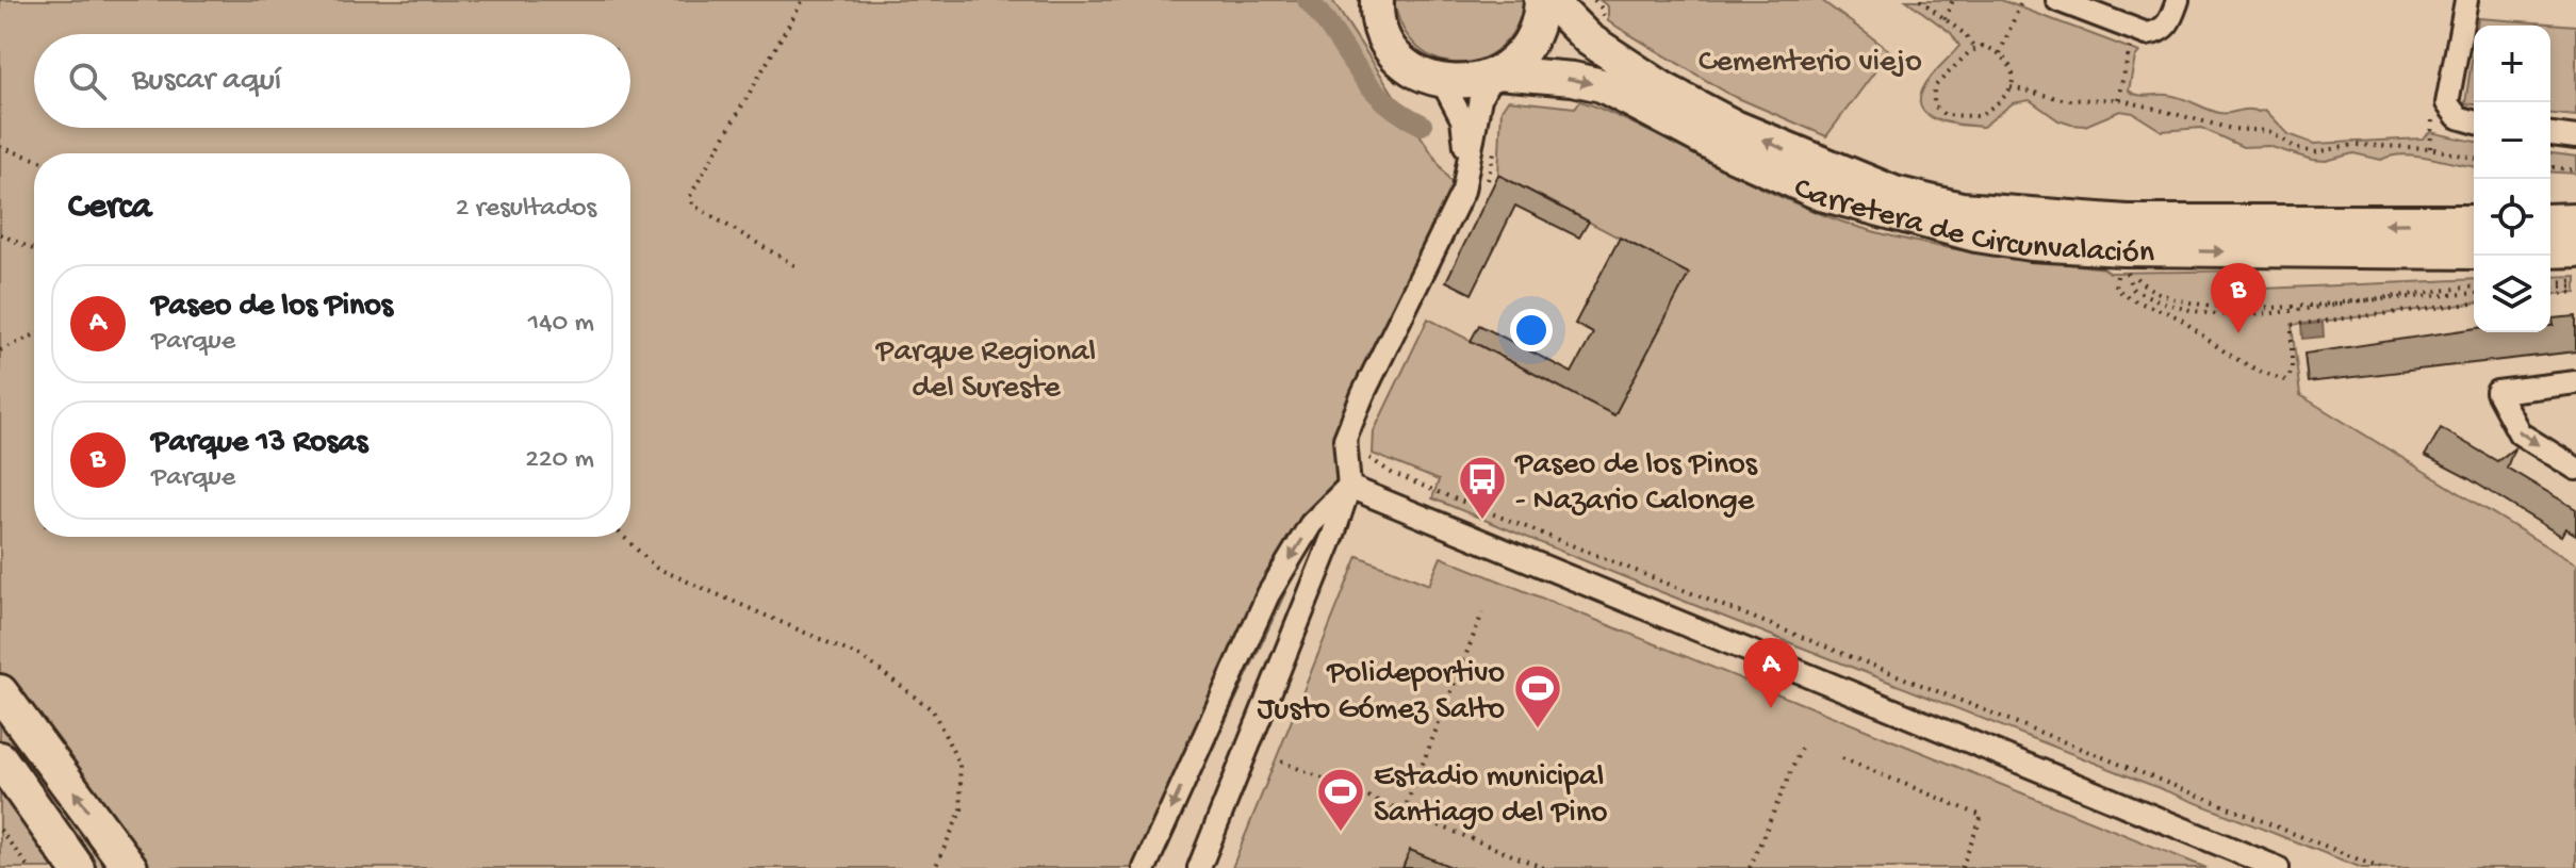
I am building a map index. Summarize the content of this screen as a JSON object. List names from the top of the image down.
{
  "streets": {
    "main road": ["Carretera de Circunvalación"]
  },
  "parks": ["Cementerio viejo", "Parque Regional del Sureste"],
  "places": {
    "bus stop": ["Paseo de los Pinos - Nazario Calonge"],
    "sports": ["Polideportivo Justo Gómez Salto", "Estadio municipal Santiago del Pino"]
  },
  "page": {
    "map_buttons": ["+", "−"],
    "search": "Buscar aquí",
    "heading": ["Cerca", "2 resultados"],
    "pins": ["B", "A"],
    "list": [
      {
        "mark": "A",
        "name": "Paseo de los Pinos",
        "note": "Parque",
        "value": "140 m"
      },
      {
        "mark": "B",
        "name": "Parque 13 Rosas",
        "note": "Parque",
        "value": "220 m"
      }
    ]
  }
}
